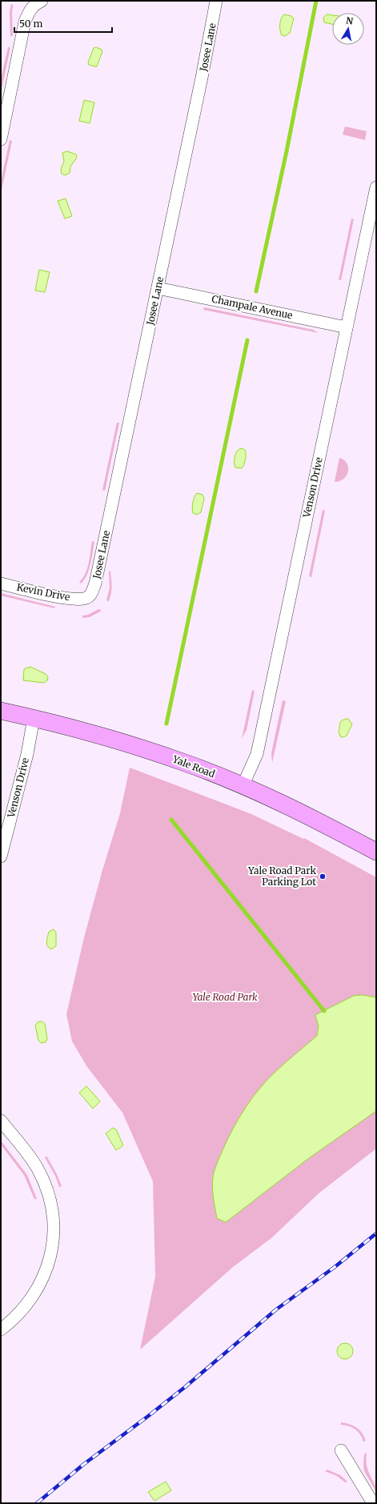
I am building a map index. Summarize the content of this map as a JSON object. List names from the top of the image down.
{
  "streets": {
    "main road": ["Yale Road"],
    "street": [
      "Josee Lane",
      "Champale Avenue",
      "Venson Drive",
      "Kevin Drive"
    ]
  },
  "crossings": [
    ["Josee Lane", "Champale Avenue"],
    ["Josee Lane", "Kevin Drive"],
    ["Champale Avenue", "Venson Drive"],
    ["Venson Drive", "Yale Road"]
  ],
  "parks": ["Yale Road Park"],
  "places": ["Yale Road Park Parking Lot"],
  "scale_bar": "50 m",
  "north": "top"
}
